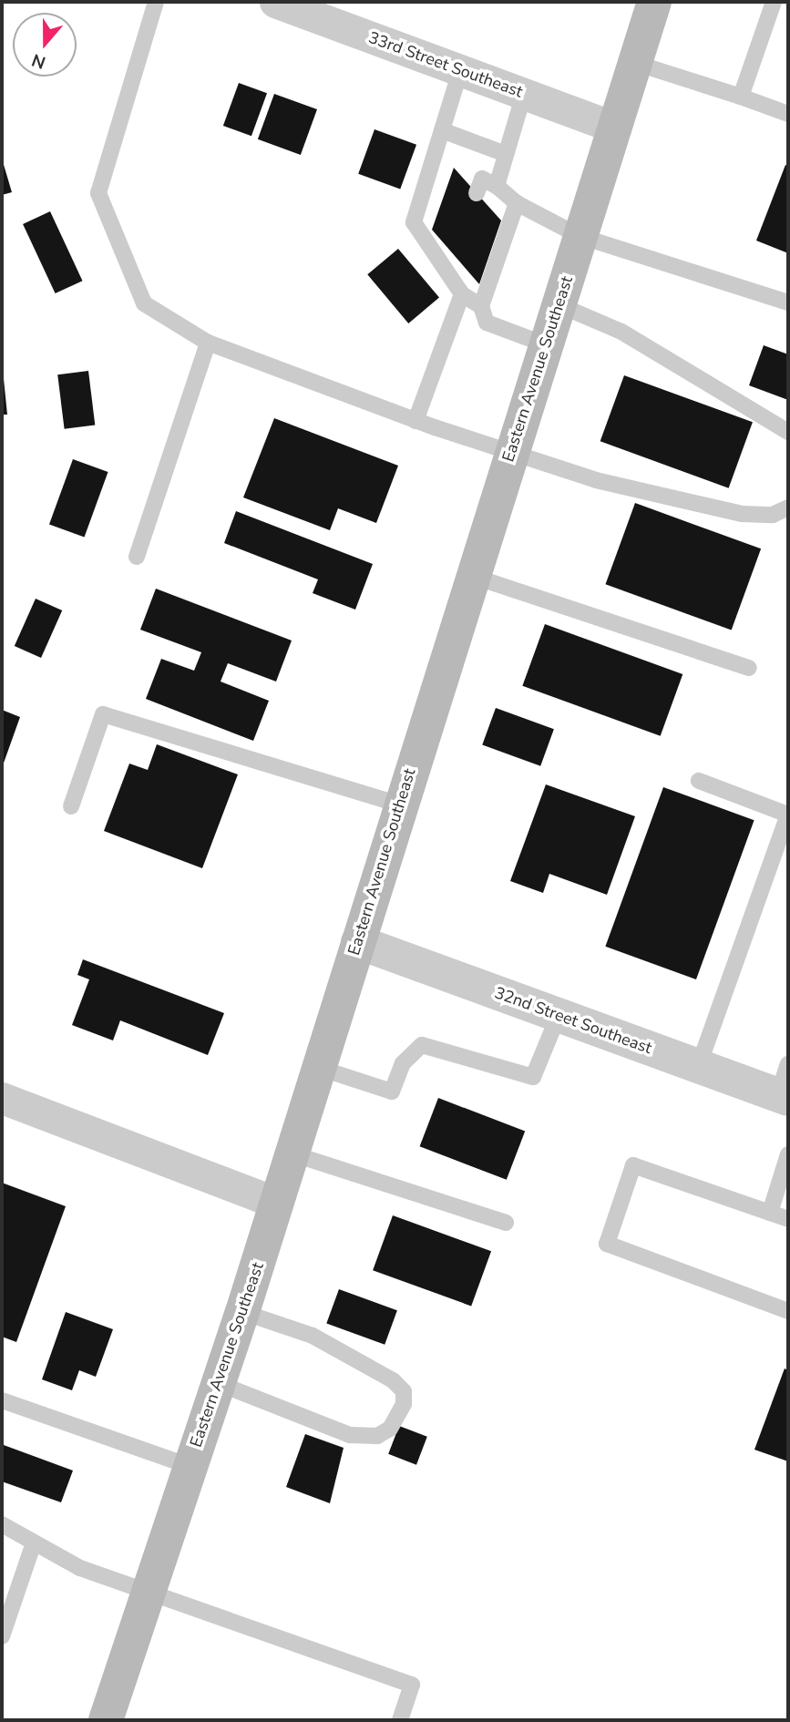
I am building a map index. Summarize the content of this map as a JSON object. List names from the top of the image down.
{
  "streets": {
    "main road": ["Eastern Avenue Southeast"],
    "street": ["33rd Street Southeast", "32nd Street Southeast"]
  },
  "crossings": [
    ["33rd Street Southeast", "Eastern Avenue Southeast"],
    ["Eastern Avenue Southeast", "32nd Street Southeast"]
  ],
  "north": "bottom"
}
